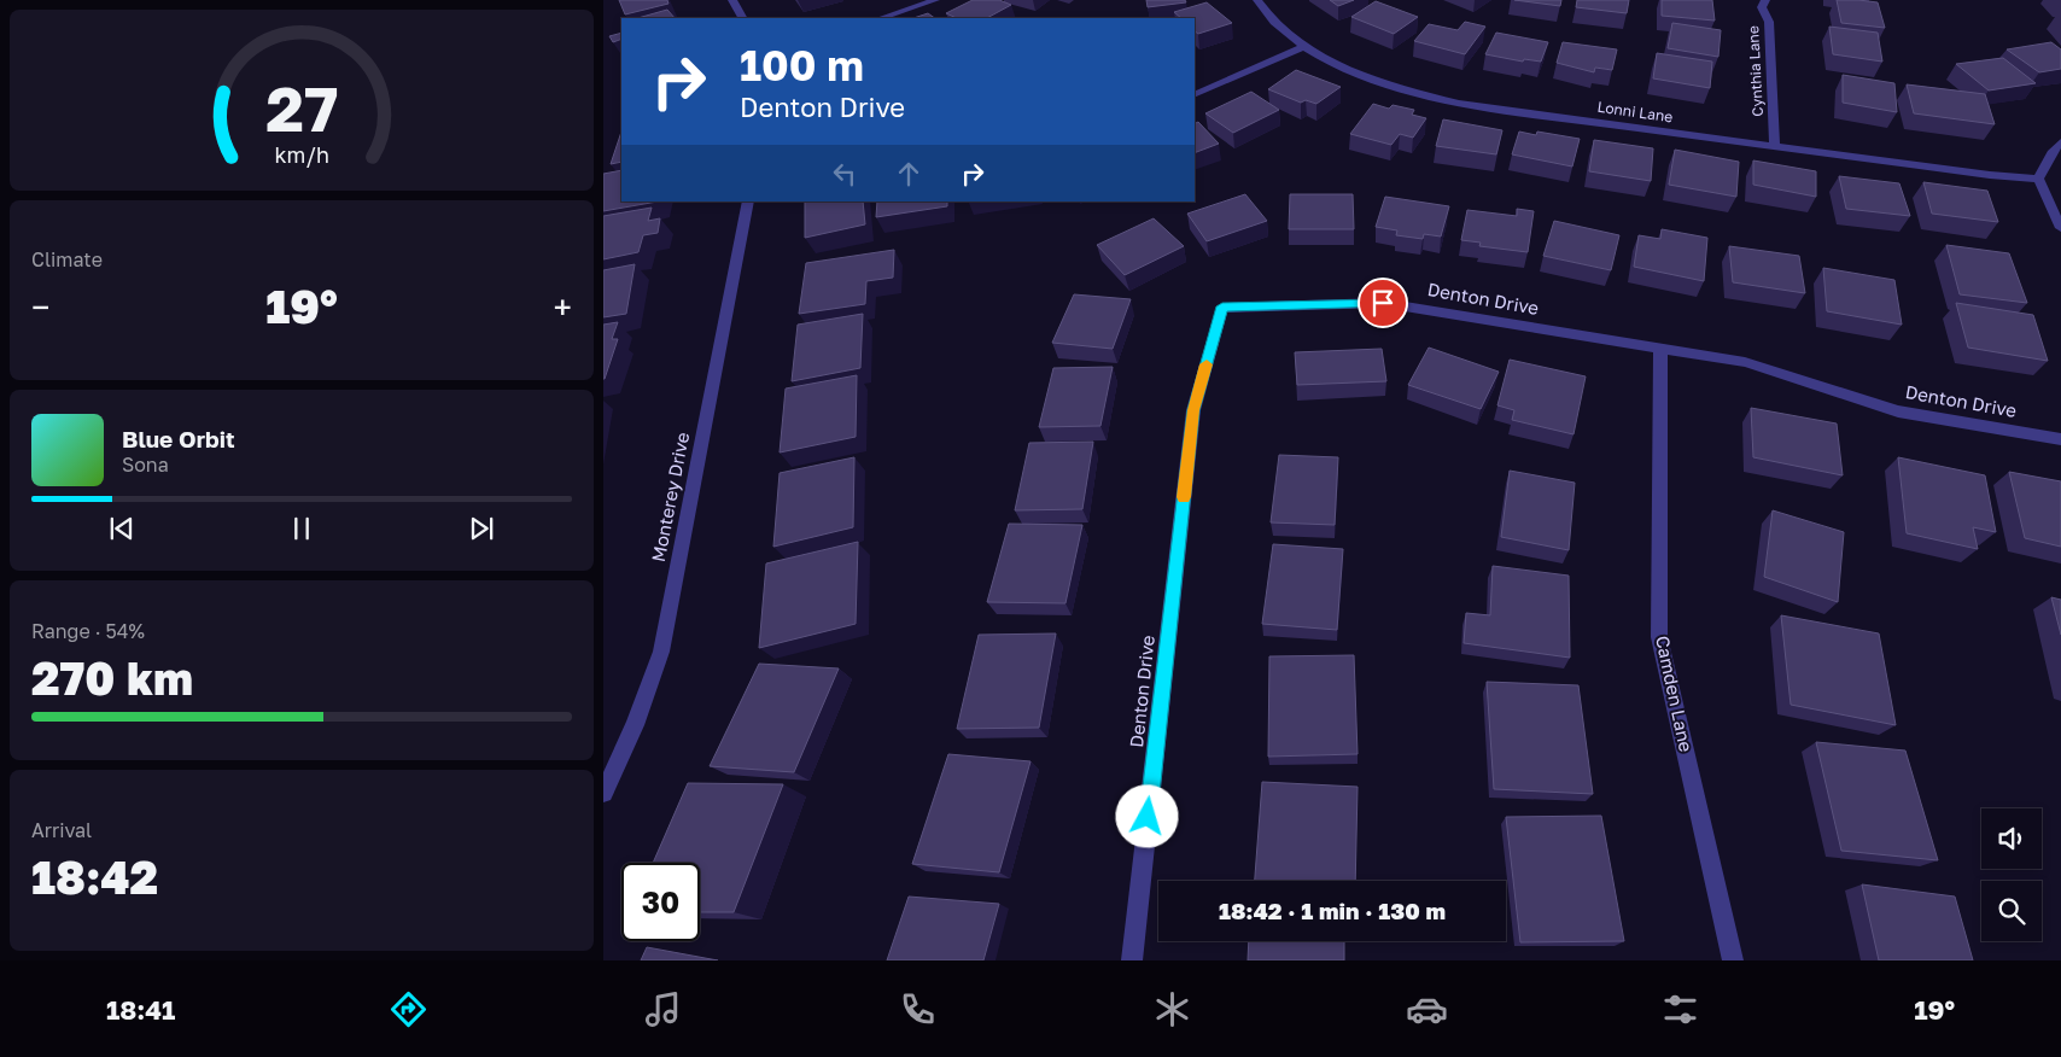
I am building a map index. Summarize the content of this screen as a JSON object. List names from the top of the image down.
{
  "streets": {
    "street": [
      "Cynthia Lane",
      "Lonni Lane",
      "Denton Drive",
      "Monterey Drive",
      "Camden Lane"
    ]
  },
  "crossings": [
    ["Cynthia Lane", "Lonni Lane"],
    ["Denton Drive", "Camden Lane"]
  ],
  "page": {
    "turn": ["100 m", "Denton Drive"],
    "tile": [
      "Climate",
      ["Range · 54%", "270 km"],
      ["Arrival", "18:42"]
    ],
    "heat": ["−", "19°", "+"],
    "song": ["Blue Orbit", "Sona"],
    "limit": "30",
    "trip": "18:42 · 1 min · 130 m",
    "tabs": ["18:41", "19°"],
    "gauge": ["27", "km/h"]
  }
}
